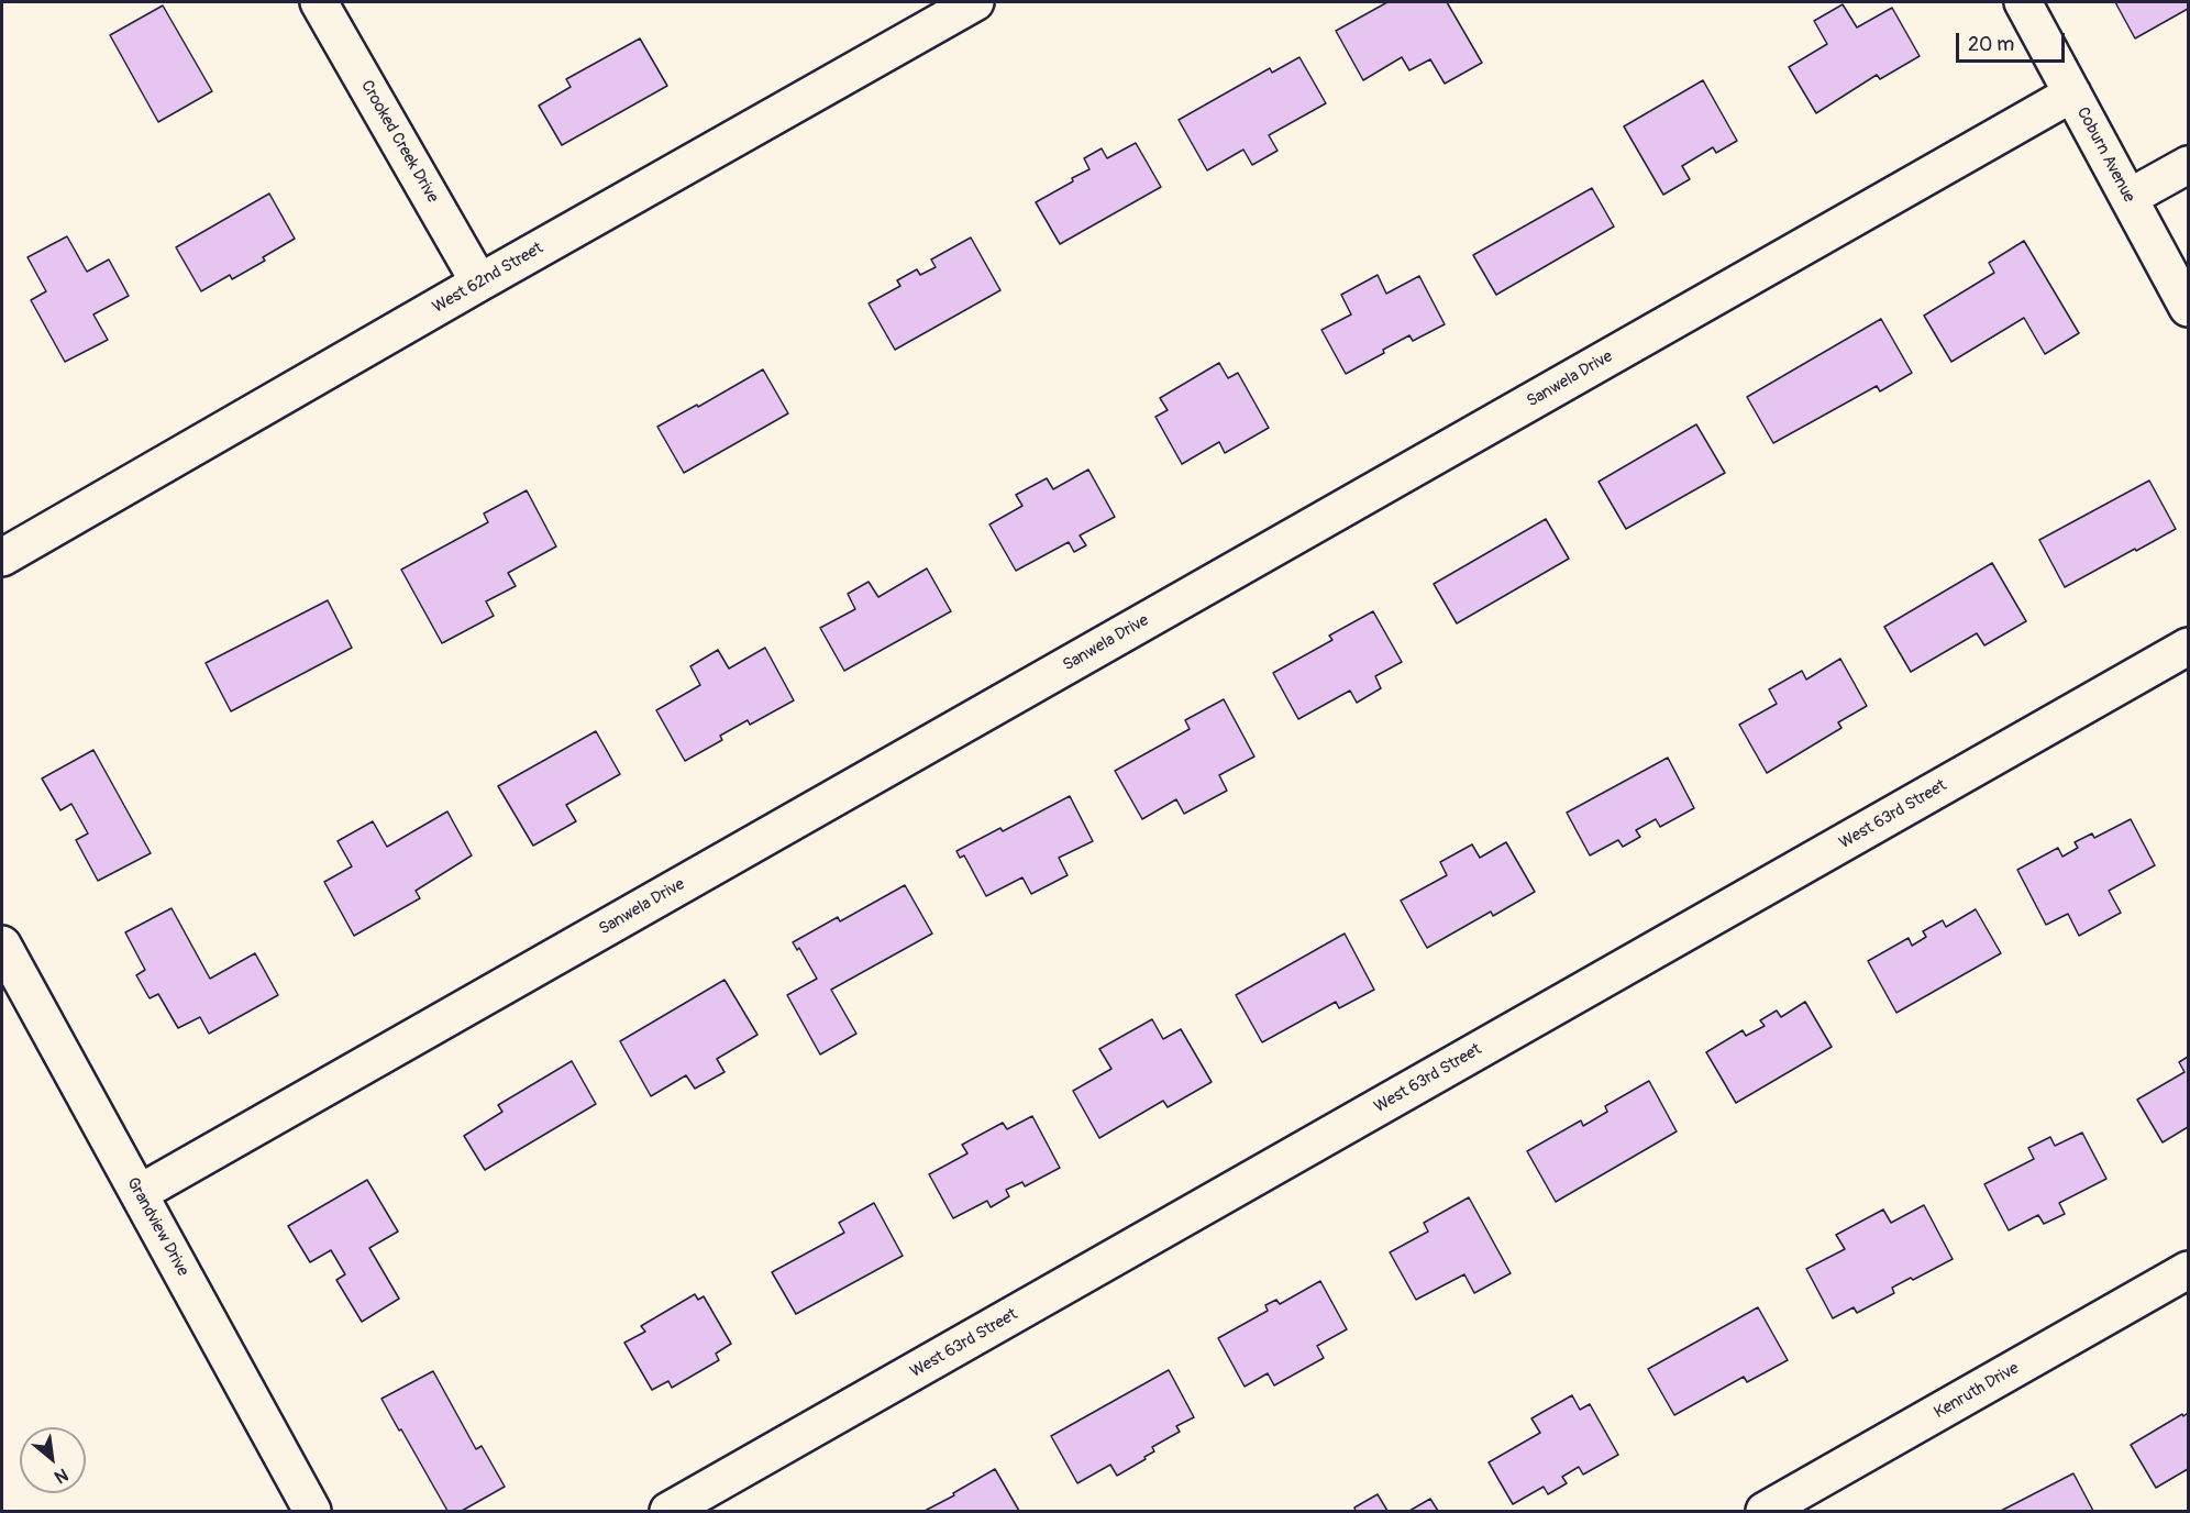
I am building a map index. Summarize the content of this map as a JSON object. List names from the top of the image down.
{
  "streets": {
    "street": [
      "Crooked Creek Drive",
      "Coburn Avenue",
      "West 62nd Street",
      "Sanwela Drive",
      "West 63rd Street",
      "Grandview Drive",
      "Kenruth Drive"
    ]
  },
  "crossings": [
    ["Crooked Creek Drive", "West 62nd Street"],
    ["Coburn Avenue", "Sanwela Drive"],
    ["Sanwela Drive", "Grandview Drive"]
  ],
  "scale_bar": "20 m",
  "north": "bottom right"
}
